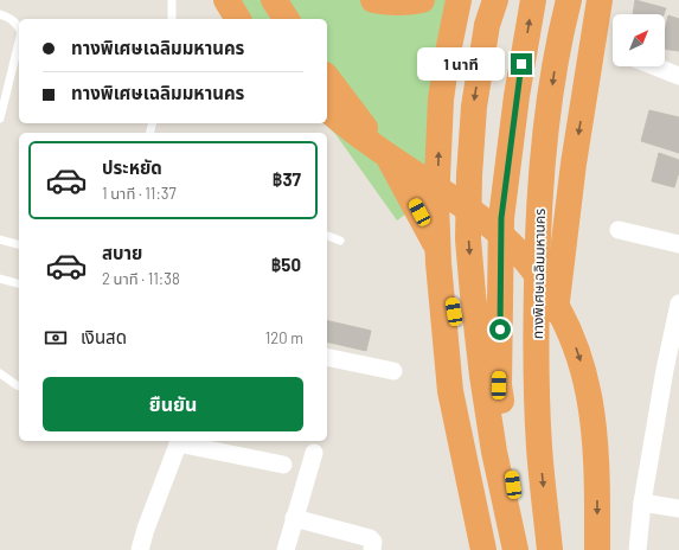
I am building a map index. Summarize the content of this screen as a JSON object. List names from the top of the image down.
{
  "streets": {
    "highway": ["ทางพิเศษเฉลิมมหานคร"]
  },
  "north": "top right",
  "page": {
    "banner": ["ทางพิเศษเฉลิมมหานคร", "ทางพิเศษเฉลิมมหานคร"],
    "bubble": "1 นาที",
    "list": [
      {
        "name": "ประหยัด",
        "note": "1 นาที · 11:37",
        "value": "฿37"
      },
      {
        "name": "สบาย",
        "note": "2 นาที · 11:38",
        "value": "฿50"
      }
    ],
    "pay": ["เงินสด", "120 m"],
    "buttons": "ยืนยัน"
  }
}
